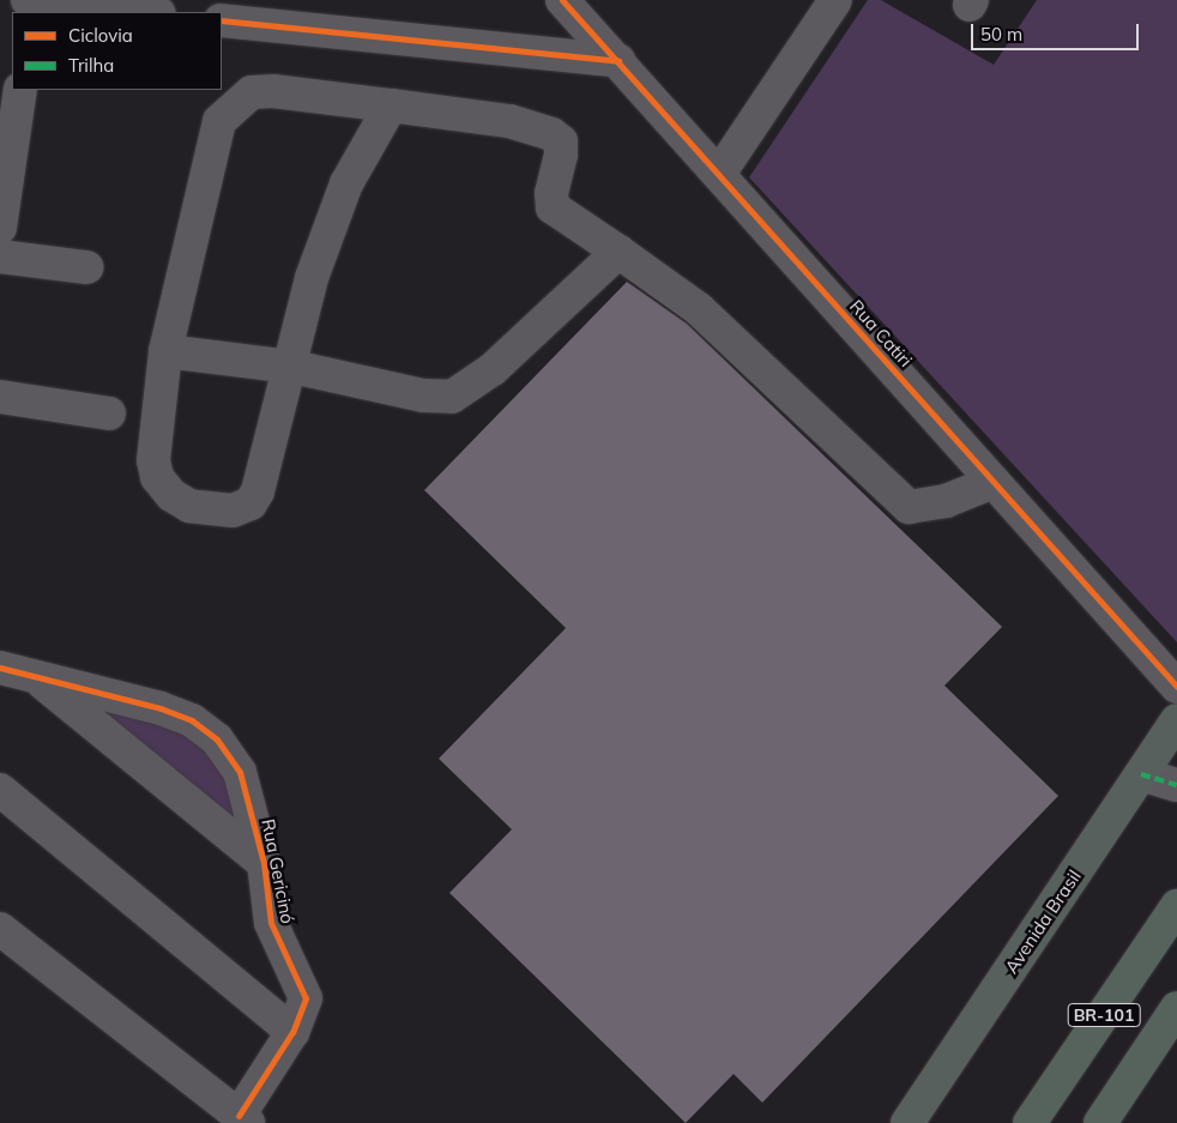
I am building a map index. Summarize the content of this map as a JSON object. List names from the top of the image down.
{
  "streets": {
    "highway": ["BR-101"],
    "main road": ["Avenida Brasil"],
    "street": ["Rua Catiri", "Rua Gericinó"]
  },
  "legend": ["Ciclovia", "Trilha"],
  "scale_bar": "50 m"
}
